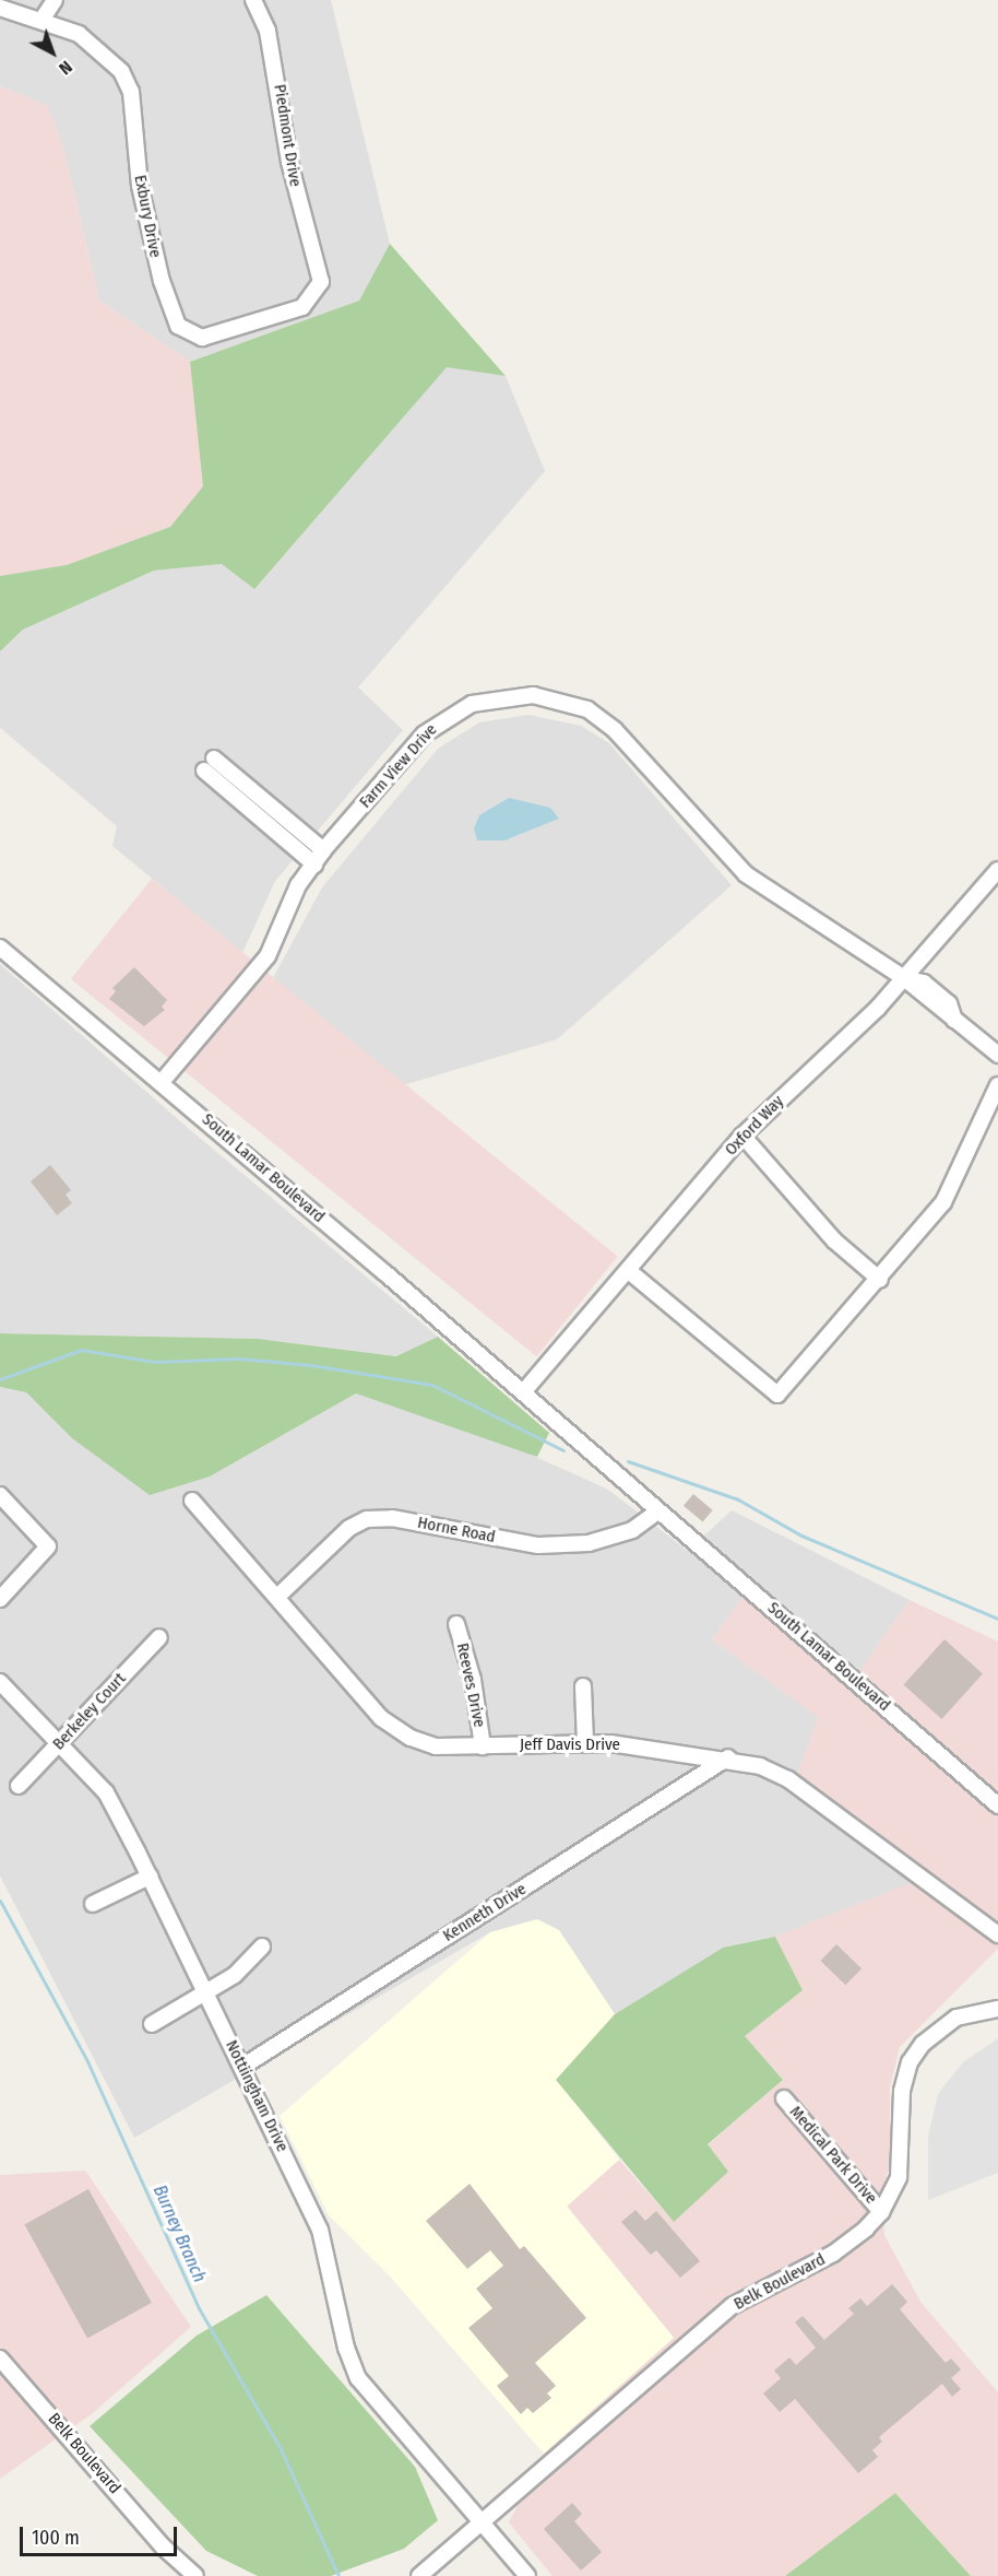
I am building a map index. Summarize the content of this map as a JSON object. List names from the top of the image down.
{
  "streets": {
    "street": [
      "Piedmont Drive",
      "Exbury Drive",
      "Farm View Drive",
      "Oxford Way",
      "South Lamar Boulevard",
      "Horne Road",
      "Reeves Drive",
      "Berkeley Court",
      "Jeff Davis Drive",
      "Kenneth Drive",
      "Nottiingham Drive",
      "Medical Park Drive",
      "Belk Boulevard"
    ]
  },
  "crossings": [
    ["Piedmont Drive", "Exbury Drive"],
    ["Farm View Drive", "Oxford Way"],
    ["Farm View Drive", "South Lamar Boulevard"],
    ["Oxford Way", "South Lamar Boulevard"],
    ["South Lamar Boulevard", "Horne Road"],
    ["Horne Road", "Jeff Davis Drive"],
    ["Reeves Drive", "Jeff Davis Drive"],
    ["Berkeley Court", "Nottiingham Drive"],
    ["Jeff Davis Drive", "Kenneth Drive"],
    ["Kenneth Drive", "Nottiingham Drive"],
    ["Nottiingham Drive", "Belk Boulevard"],
    ["Medical Park Drive", "Belk Boulevard"]
  ],
  "water": ["Burney Branch"],
  "scale_bar": "100 m",
  "north": "bottom right"
}
